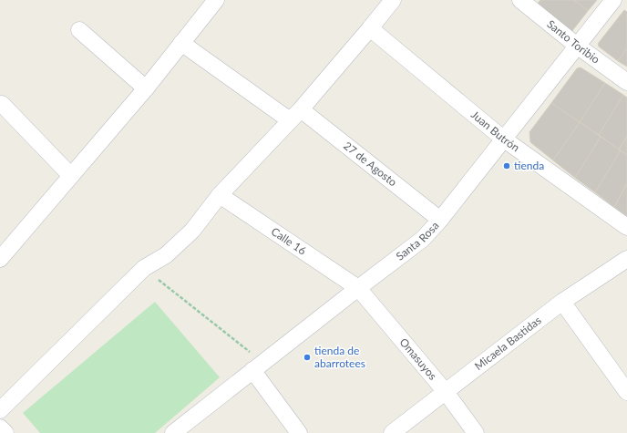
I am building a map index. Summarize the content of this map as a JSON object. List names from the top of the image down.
{
  "streets": {
    "street": [
      "Santo Toribio",
      "Juan Butrón",
      "27 de Agosto",
      "Santa Rosa",
      "Calle 16",
      "Micaela Bastidas",
      "Omasuyos"
    ]
  },
  "crossings": [
    ["Santo Toribio", "Santa Rosa"],
    ["Juan Butrón", "Santa Rosa"],
    ["27 de Agosto", "Santa Rosa"],
    ["Santa Rosa", "Calle 16"],
    ["Santa Rosa", "Omasuyos"],
    ["Calle 16", "Omasuyos"],
    ["Micaela Bastidas", "Omasuyos"]
  ],
  "places": ["tienda", "tienda de abarrotees"]
}
